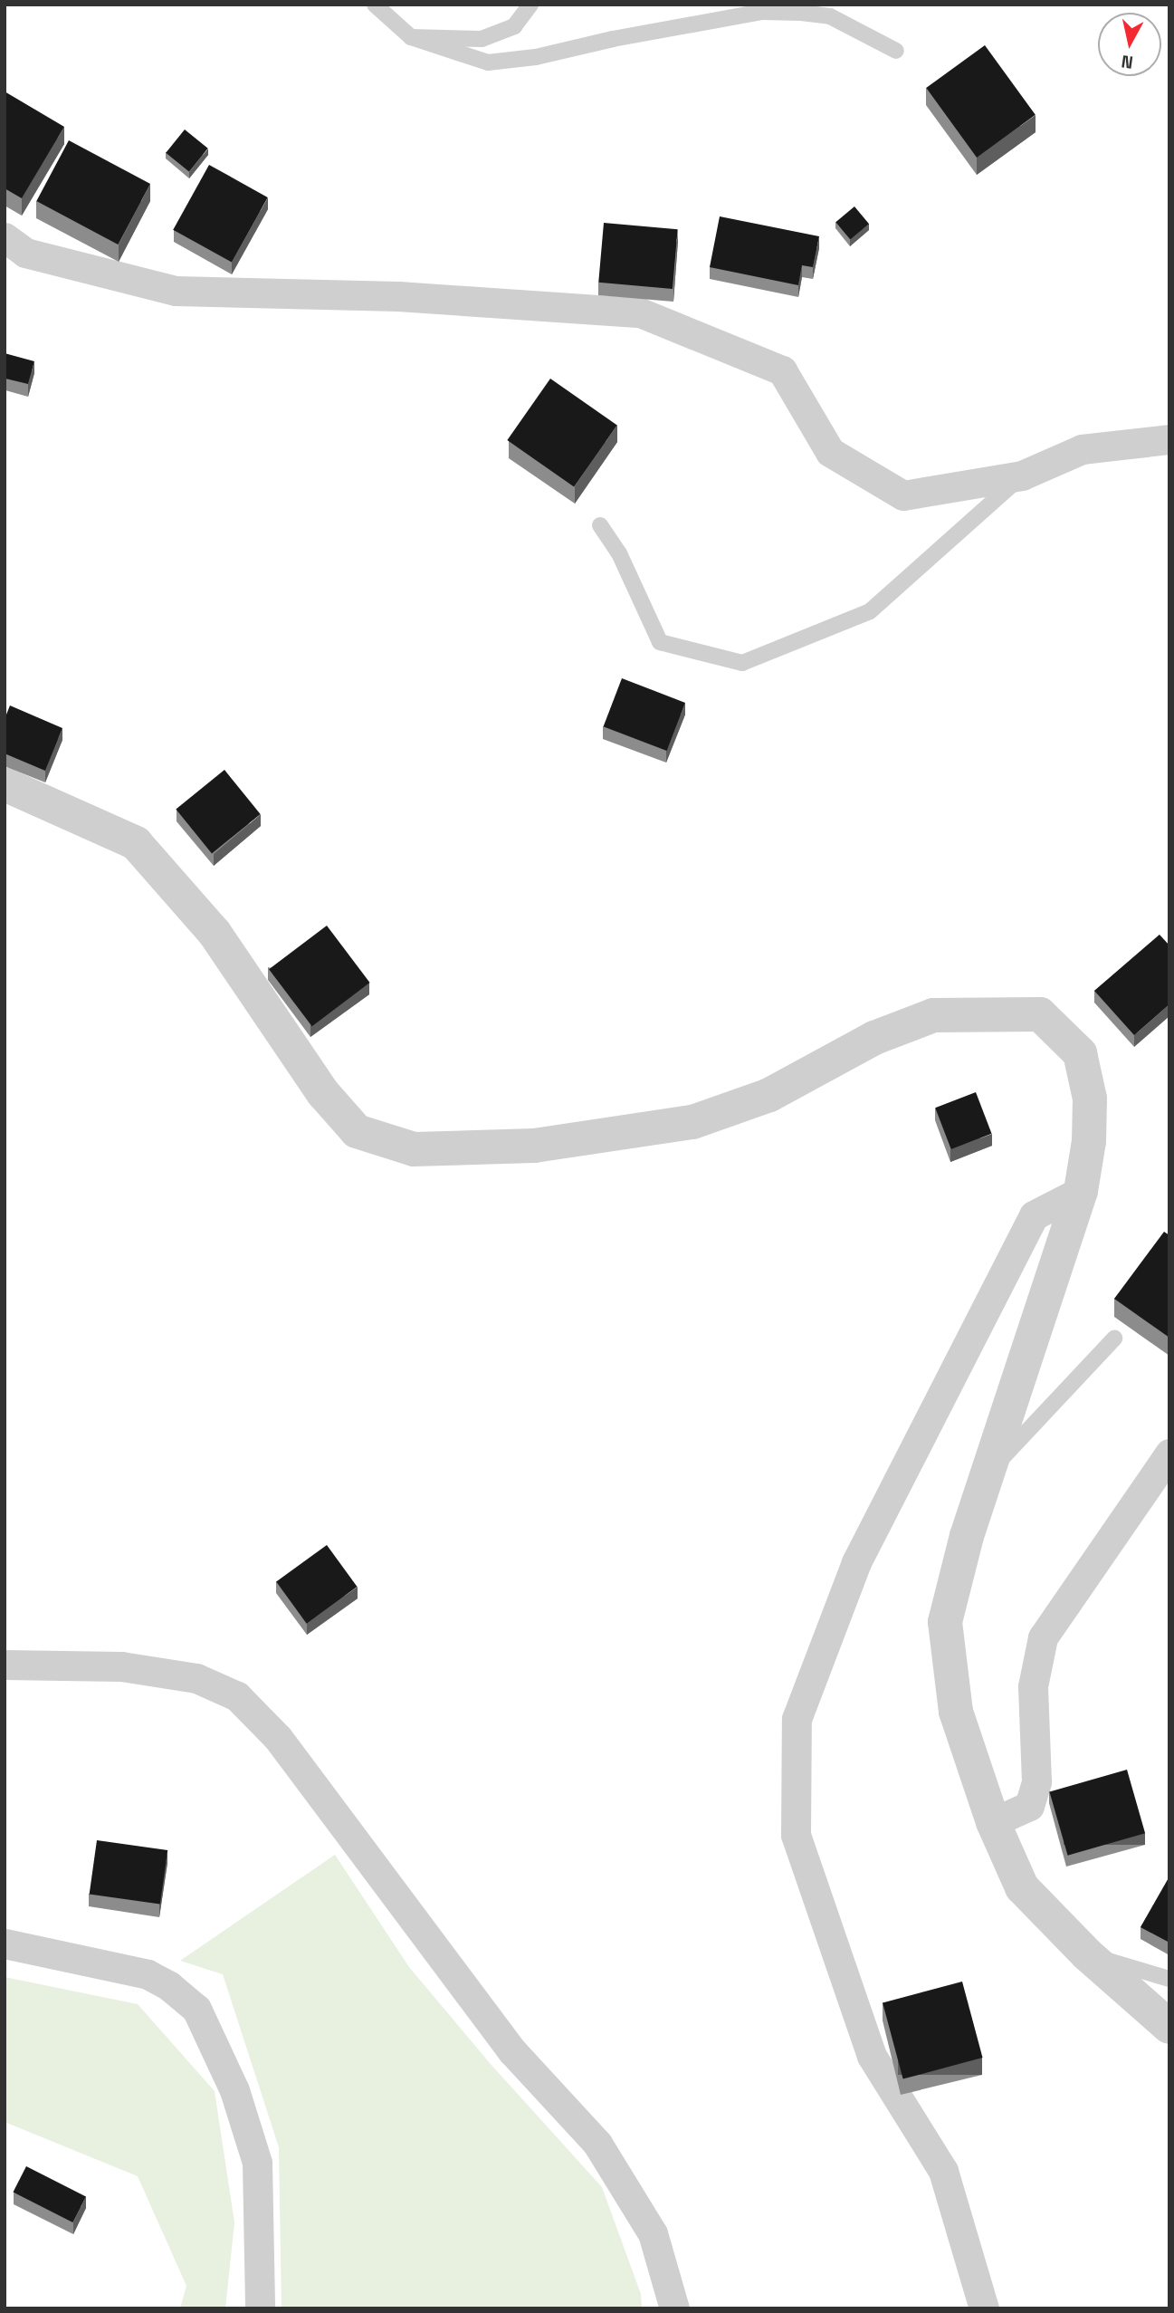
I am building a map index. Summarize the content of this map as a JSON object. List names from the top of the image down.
{
  "north": "bottom"
}
